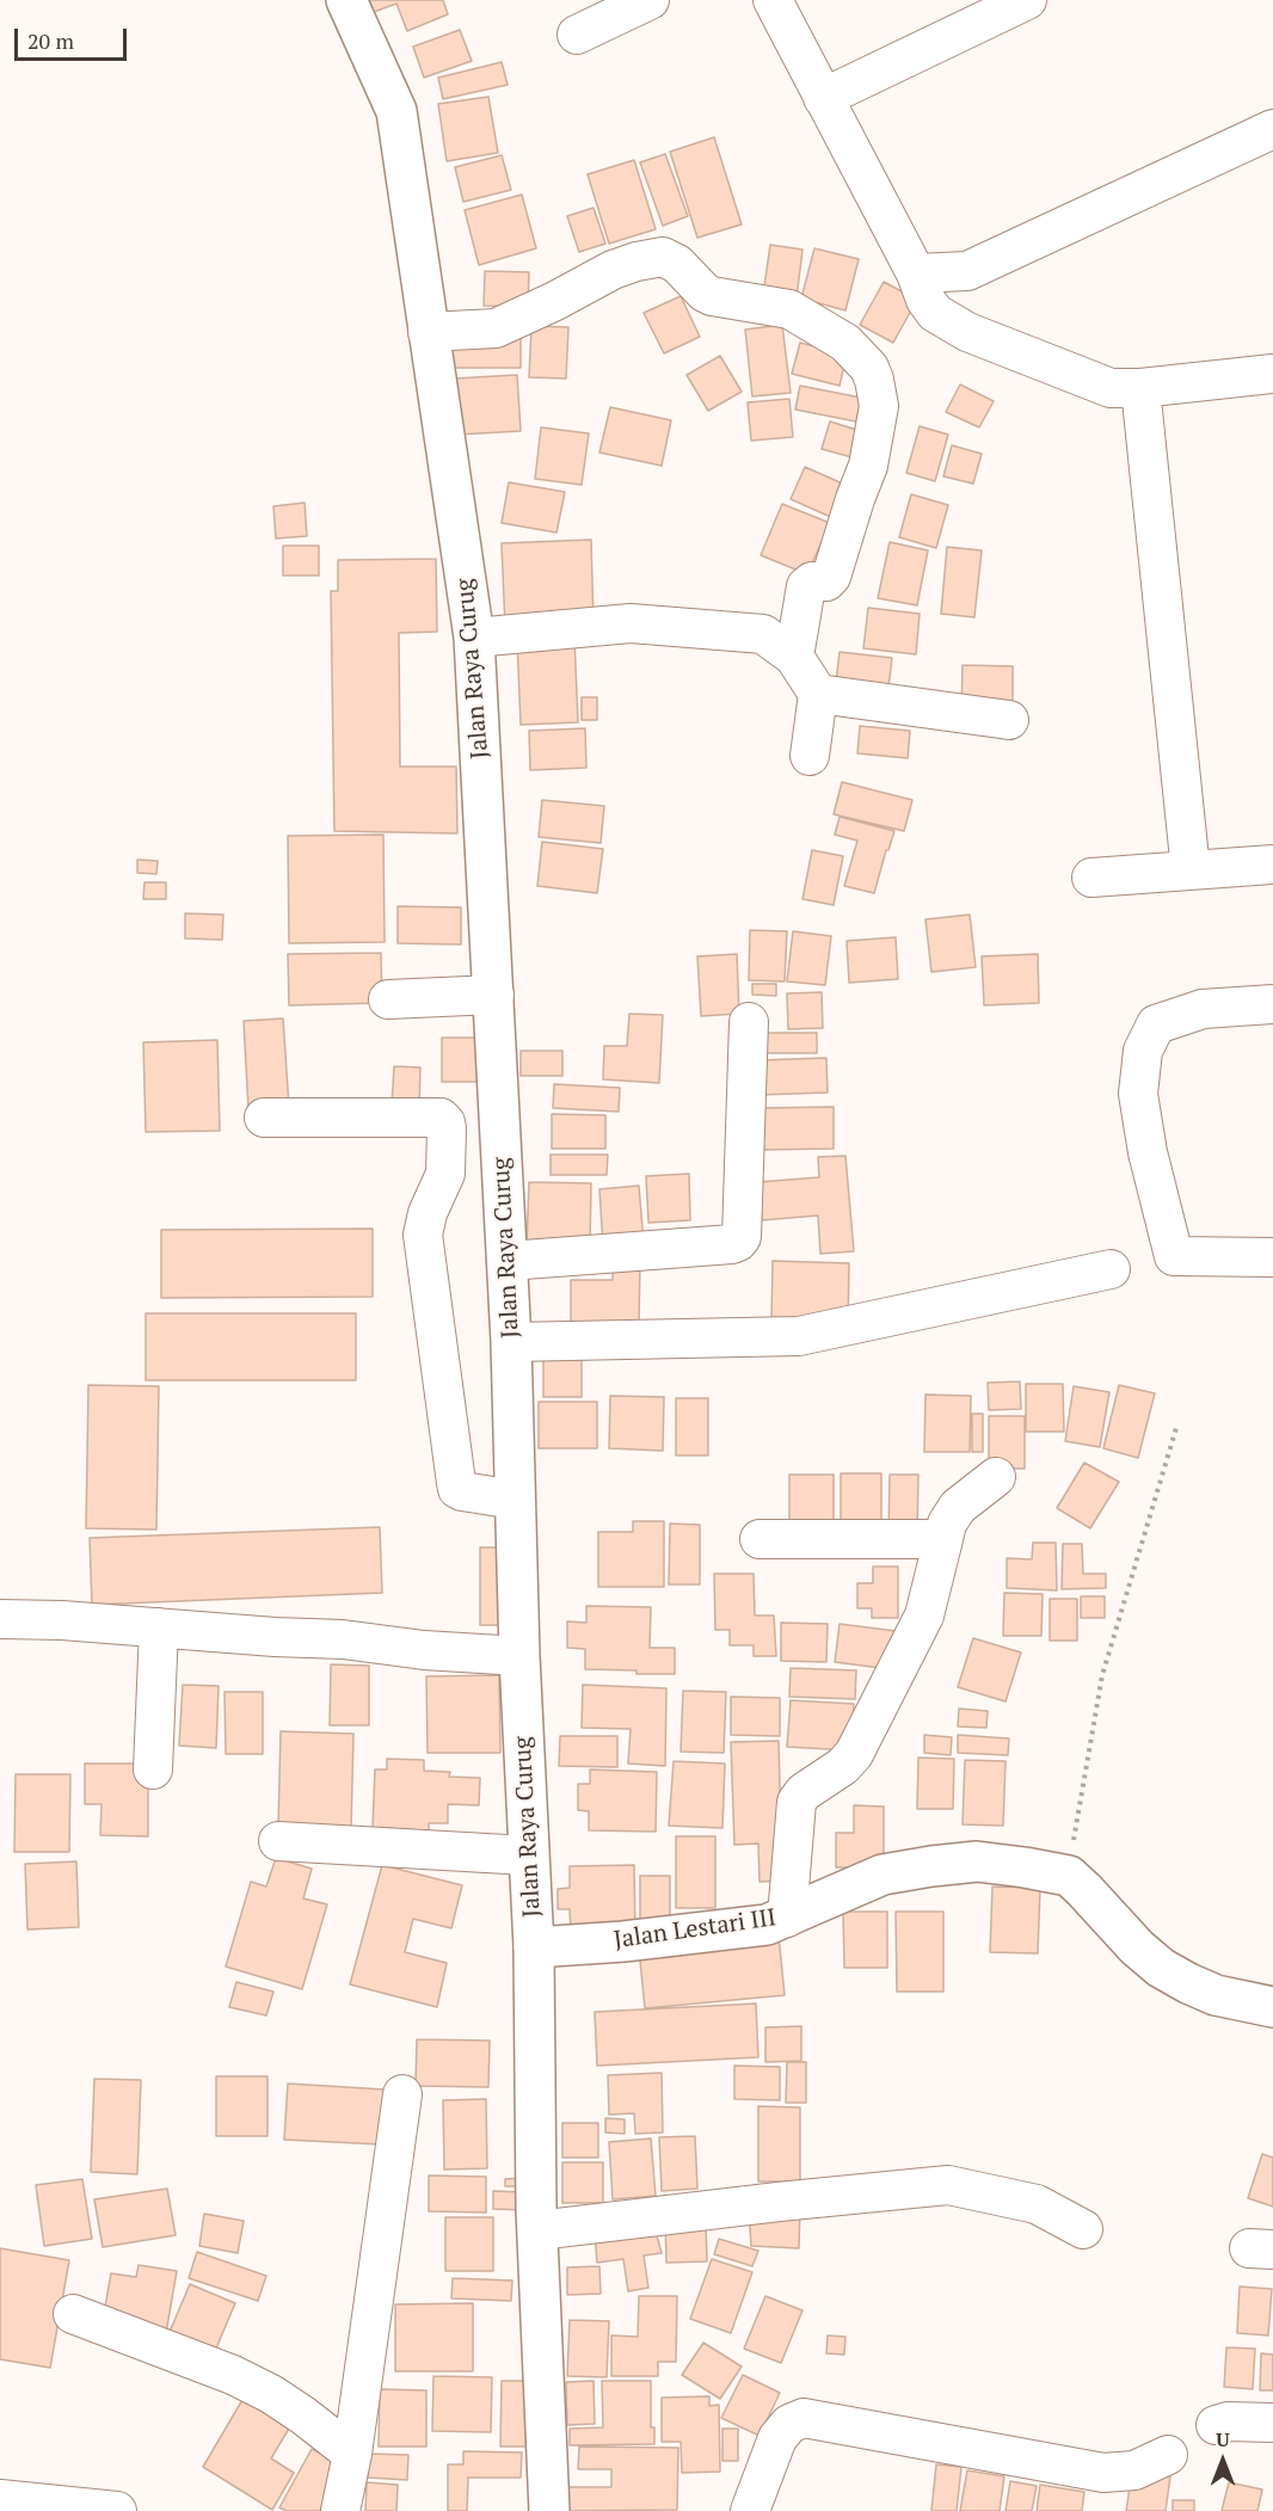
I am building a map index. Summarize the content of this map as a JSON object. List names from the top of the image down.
{
  "streets": {
    "main road": ["Jalan Raya Curug", "Jalan Lestari III"]
  },
  "crossings": [
    ["Jalan Raya Curug", "Jalan Lestari III"]
  ],
  "scale_bar": "20 m",
  "north": "top"
}
